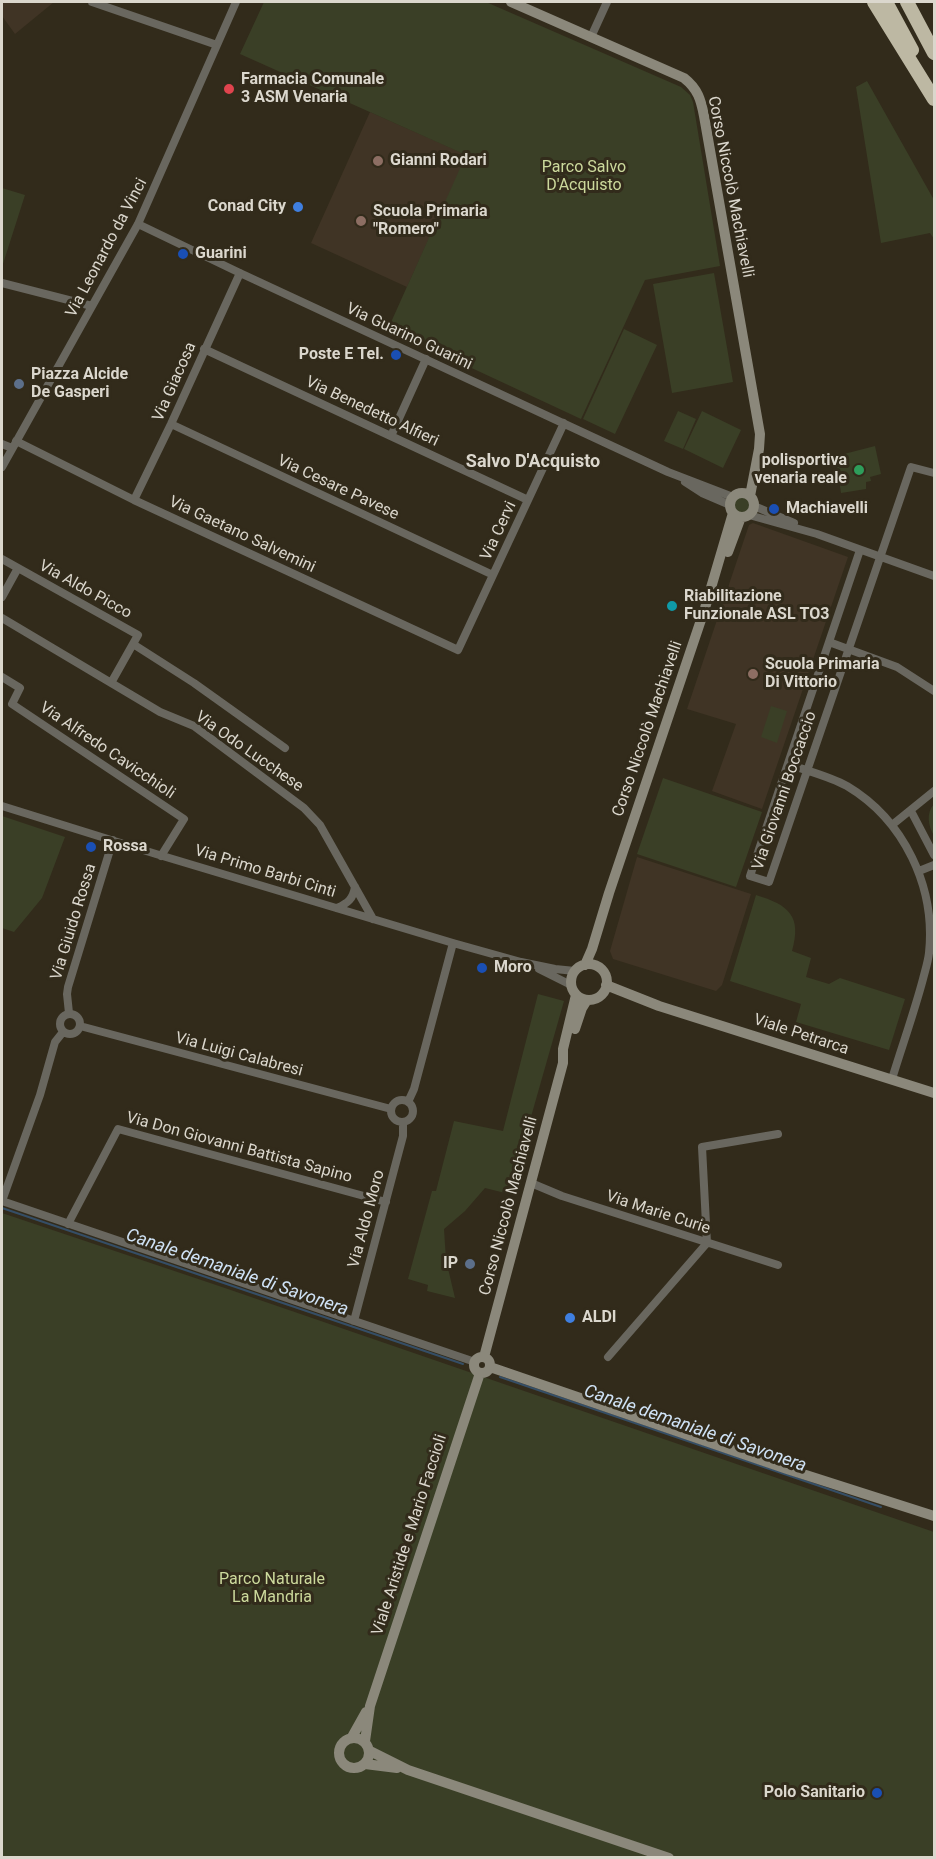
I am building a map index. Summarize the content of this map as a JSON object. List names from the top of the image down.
{
  "streets": {
    "street": [
      "Corso Niccolò Machiavelli",
      "Via Leonardo da Vinci",
      "Via Guarino Guarini",
      "Via Giacosa",
      "Via Benedetto Alfieri",
      "Via Cesare Pavese",
      "Via Cervi",
      "Via Gaetano Salvemini",
      "Via Aldo Picco",
      "Via Alfredo Cavicchioli",
      "Via Odo Lucchese",
      "Via Giovanni Boccaccio",
      "Via Primo Barbi Cinti",
      "Via Giuido Rossa",
      "Viale Petrarca",
      "Via Luigi Calabresi",
      "Via Don Giovanni Battista Sapino",
      "Via Marie Curie",
      "Via Aldo Moro",
      "Viale Aristide e Mario Faccioli"
    ]
  },
  "crossings": [
    ["Corso Niccolò Machiavelli", "Via Guarino Guarini"],
    ["Corso Niccolò Machiavelli", "Via Primo Barbi Cinti"],
    ["Corso Niccolò Machiavelli", "Viale Petrarca"],
    ["Corso Niccolò Machiavelli", "Via Marie Curie"],
    ["Corso Niccolò Machiavelli", "Viale Aristide e Mario Faccioli"],
    ["Via Leonardo da Vinci", "Via Guarino Guarini"],
    ["Via Leonardo da Vinci", "Via Gaetano Salvemini"],
    ["Via Guarino Guarini", "Via Giacosa"],
    ["Via Guarino Guarini", "Via Cervi"],
    ["Via Guarino Guarini", "Via Giovanni Boccaccio"],
    ["Via Giacosa", "Via Benedetto Alfieri"],
    ["Via Giacosa", "Via Cesare Pavese"],
    ["Via Giacosa", "Via Gaetano Salvemini"],
    ["Via Benedetto Alfieri", "Via Cervi"],
    ["Via Cesare Pavese", "Via Cervi"],
    ["Via Cervi", "Via Gaetano Salvemini"],
    ["Via Aldo Picco", "Via Odo Lucchese"],
    ["Via Alfredo Cavicchioli", "Via Primo Barbi Cinti"],
    ["Via Primo Barbi Cinti", "Via Giuido Rossa"],
    ["Via Primo Barbi Cinti", "Viale Petrarca"],
    ["Via Giuido Rossa", "Via Luigi Calabresi"],
    ["Via Luigi Calabresi", "Via Aldo Moro"],
    ["Via Don Giovanni Battista Sapino", "Via Aldo Moro"]
  ],
  "districts": ["Salvo D'Acquisto"],
  "water": ["Canale demaniale di Savonera"],
  "parks": ["Parco Salvo D'Acquisto", "Parco Naturale La Mandria"],
  "places": [
    "Farmacia Comunale 3 ASM Venaria",
    "Gianni Rodari",
    "Conad City",
    "Scuola Primaria \"Romero\"",
    "Guarini",
    "Poste E Tel.",
    "Piazza Alcide De Gasperi",
    "polisportiva venaria reale",
    "Machiavelli",
    "Riabilitazione Funzionale ASL TO3",
    "Scuola Primaria Di Vittorio",
    "Rossa",
    "Moro",
    "IP",
    "ALDI",
    "Polo Sanitario"
  ]
}
